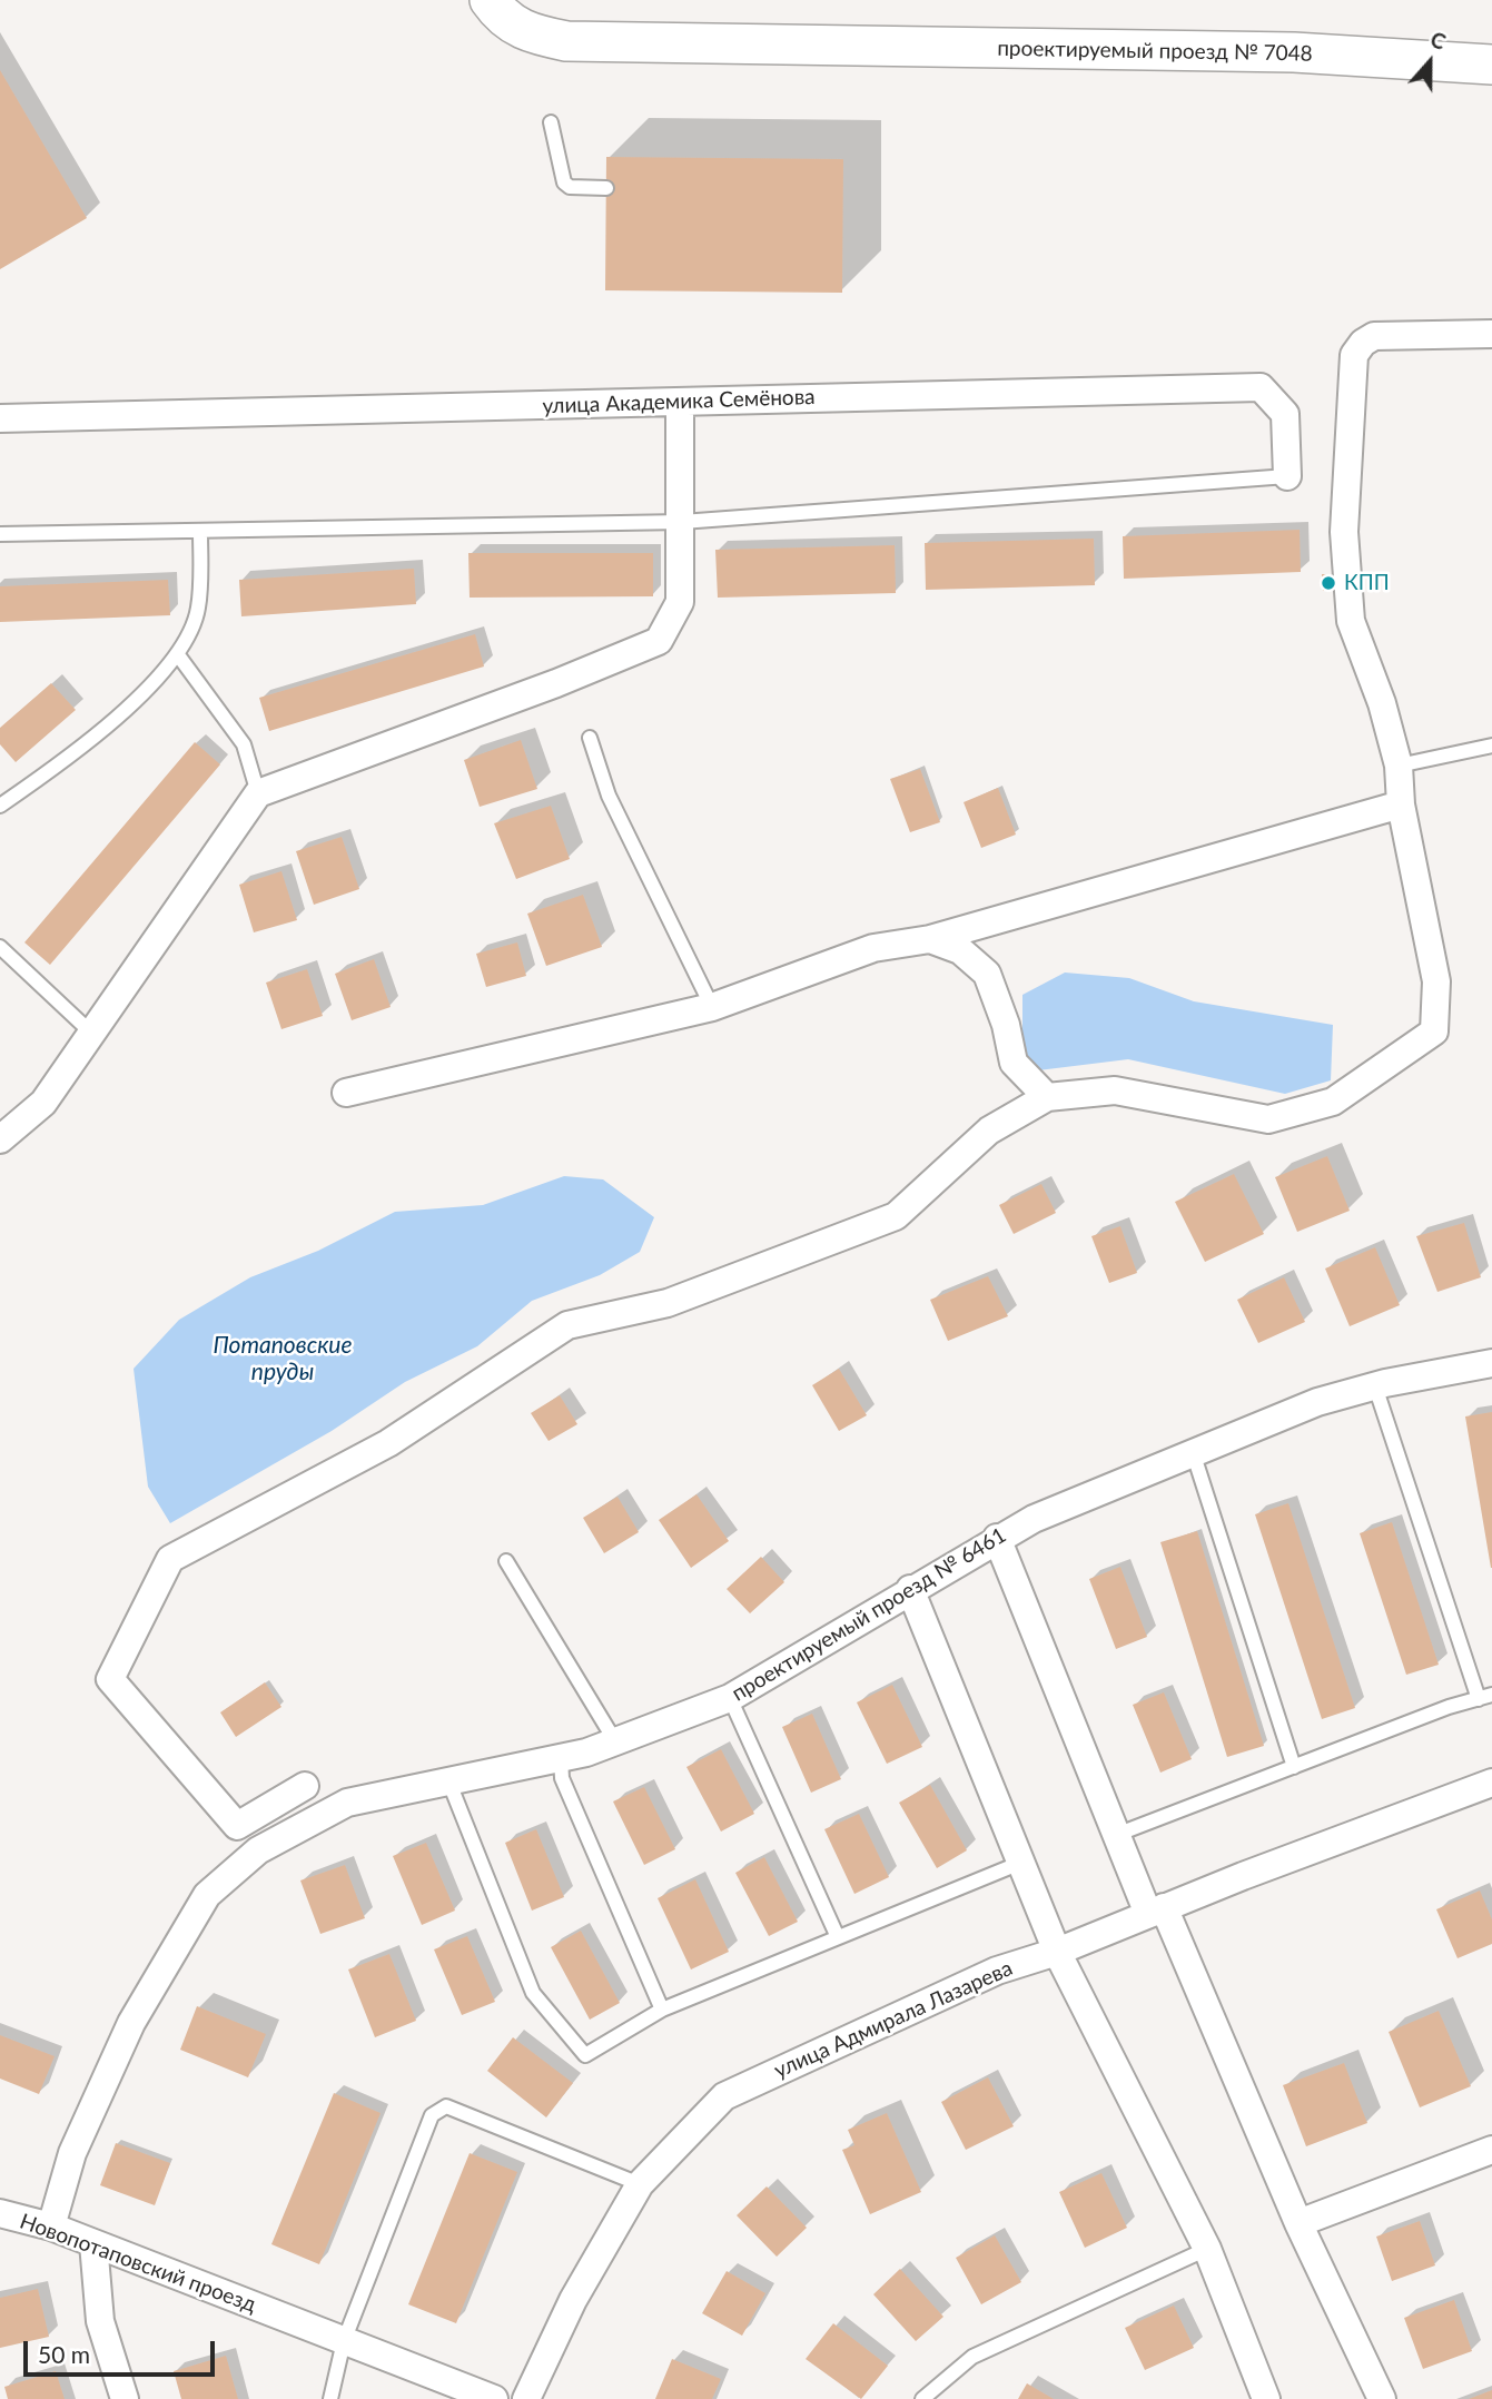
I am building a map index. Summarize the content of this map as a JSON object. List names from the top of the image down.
{
  "streets": {
    "main road": ["проектируемый проезд № 7048"],
    "street": [
      "улица Академика Семёнова",
      "проектируемый проезд № 6461",
      "улица Адмирала Лазарева",
      "Новопотаповский проезд"
    ]
  },
  "crossings": [
    ["проектируемый проезд № 6461", "Новопотаповский проезд"]
  ],
  "water": ["Потаповские пруды"],
  "places": ["КПП"],
  "scale_bar": "50 m",
  "north": "top"
}
